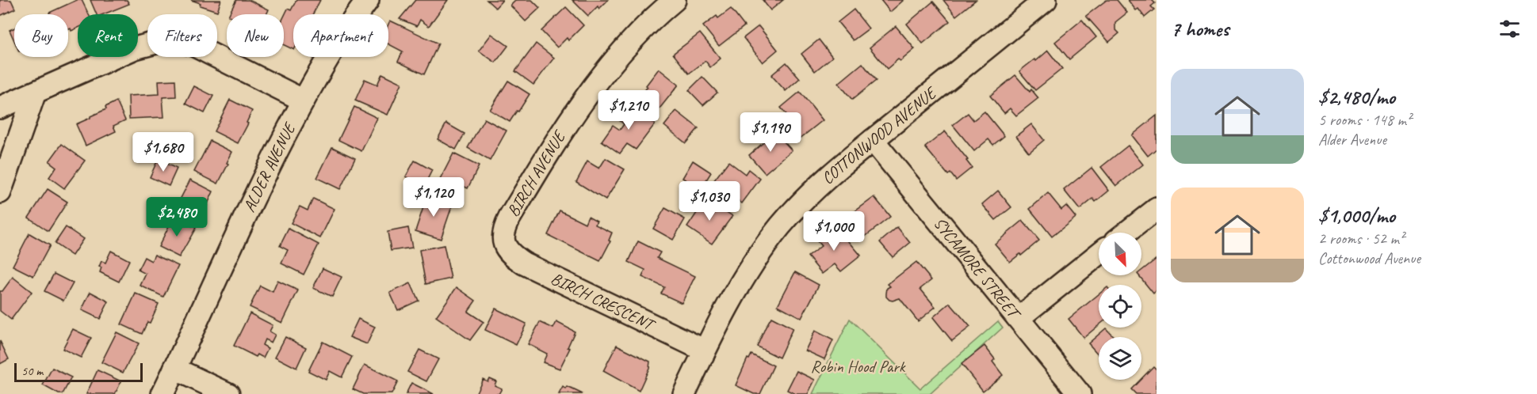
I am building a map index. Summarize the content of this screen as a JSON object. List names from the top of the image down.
{
  "streets": {
    "street": [
      "COTTONWOOD AVENUE",
      "ALDER AVENUE",
      "BIRCH AVENUE",
      "SYCAMORE STREET",
      "BIRCH CRESCENT"
    ]
  },
  "crossings": [
    ["COTTONWOOD AVENUE", "SYCAMORE STREET"],
    ["COTTONWOOD AVENUE", "BIRCH CRESCENT"],
    ["BIRCH AVENUE", "BIRCH CRESCENT"]
  ],
  "parks": ["Robin Hood Park"],
  "scale_bar": "50 m",
  "north": "bottom right",
  "page": {
    "heading": "7 homes",
    "chip": [
      "Buy",
      "Rent",
      "Filters",
      "New",
      "Apartment"
    ],
    "list": [
      {
        "name": "$2,480/mo",
        "note": "5 rooms · 148 m² · Alder Avenue"
      },
      {
        "name": "$1,000/mo",
        "note": "2 rooms · 52 m² · Cottonwood Avenue"
      }
    ],
    "price": [
      "$1,210",
      "$1,190",
      "$1,680",
      "$1,120",
      "$1,030",
      "$2,480",
      "$1,000"
    ],
    "scale": "50 m"
  }
}
